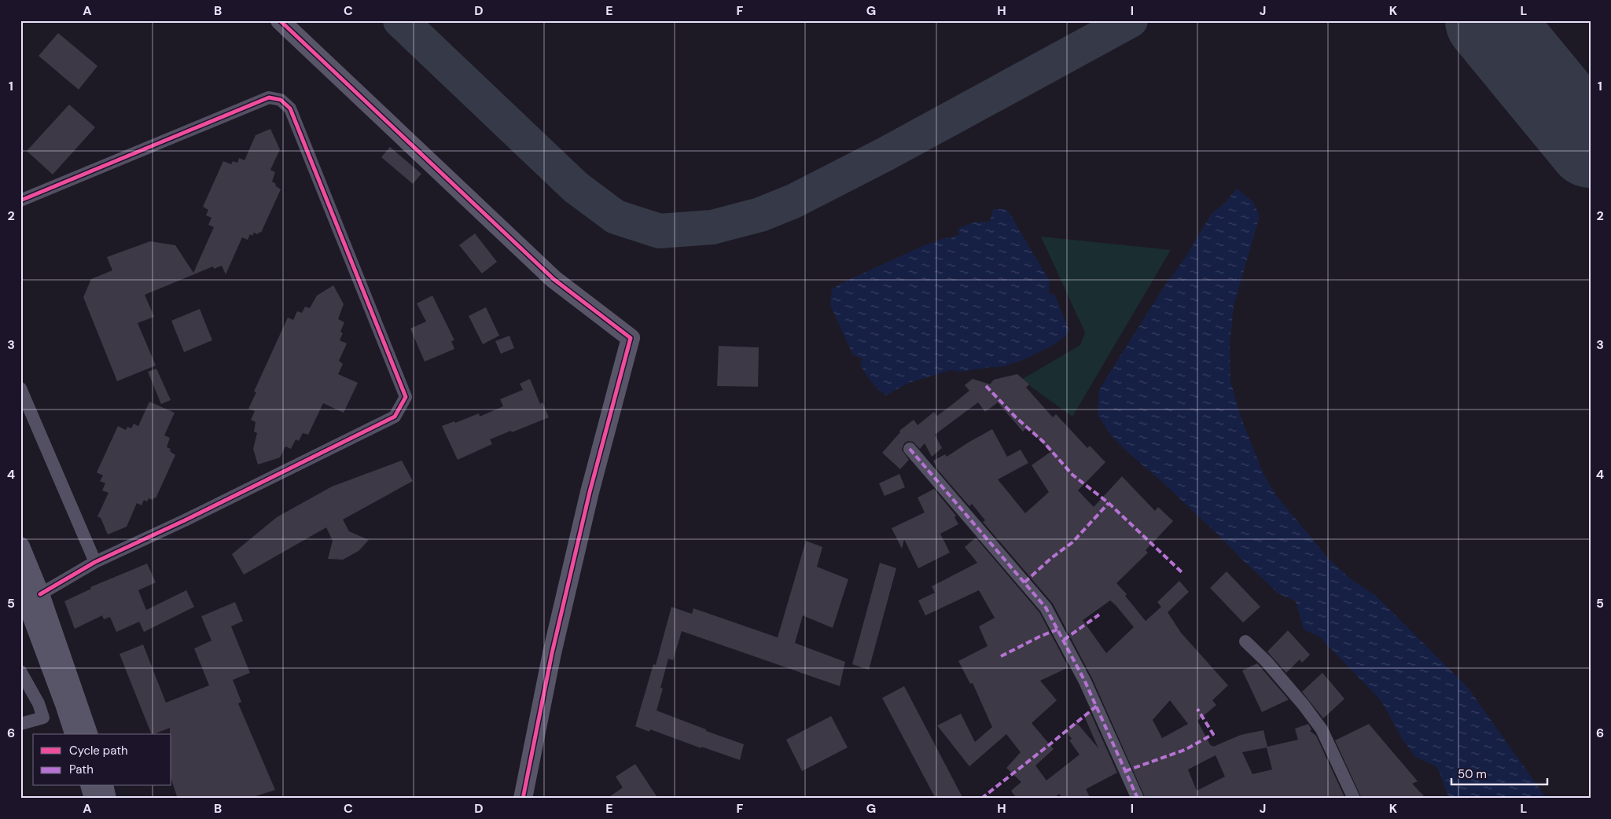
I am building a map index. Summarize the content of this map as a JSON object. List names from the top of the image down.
{
  "legend": ["Cycle path", "Path"],
  "scale_bar": "50 m",
  "grid": {
    "columns": [
      "A",
      "B",
      "C",
      "D",
      "E",
      "F",
      "G",
      "H",
      "I",
      "J",
      "K",
      "L"
    ],
    "rows": [
      "1",
      "2",
      "3",
      "4",
      "5",
      "6"
    ]
  }
}
